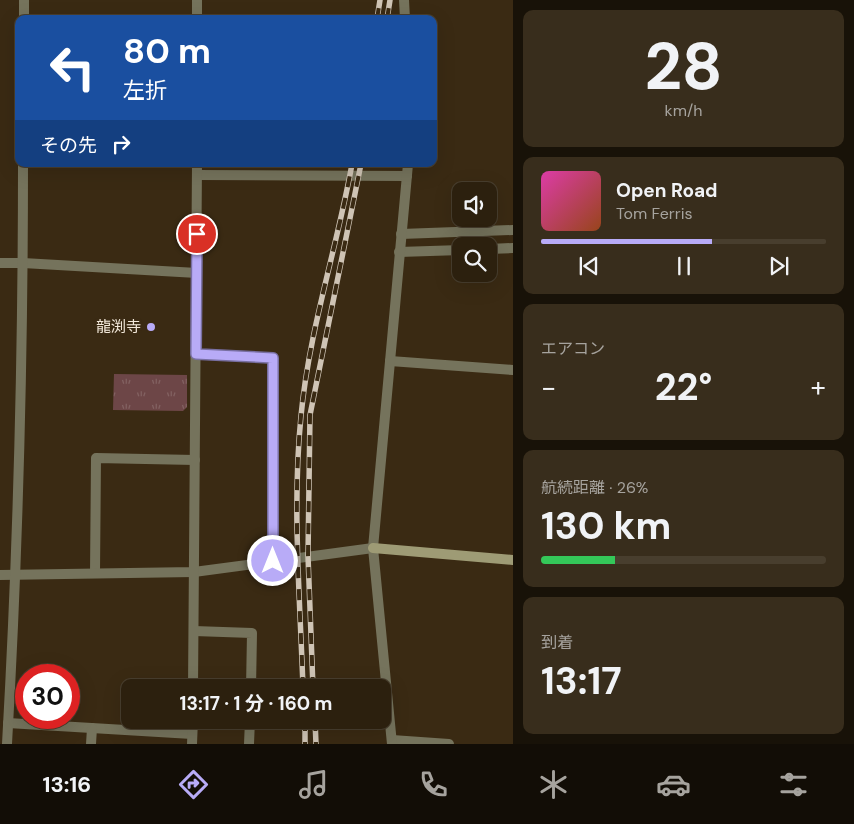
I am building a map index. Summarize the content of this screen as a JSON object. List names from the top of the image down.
{
  "places": ["龍渕寺"],
  "page": {
    "tile": [
      ["28", "km/h"],
      "エアコン",
      ["航続距離 · 26%", "130 km"],
      ["到着", "13:17"]
    ],
    "turn": ["80 m", "左折"],
    "then": "その先",
    "song": ["Open Road", "Tom Ferris"],
    "heat": ["−", "22°", "+"],
    "limit": "30",
    "trip": "13:17 · 1 分 · 160 m",
    "tabs": "13:16"
  }
}
